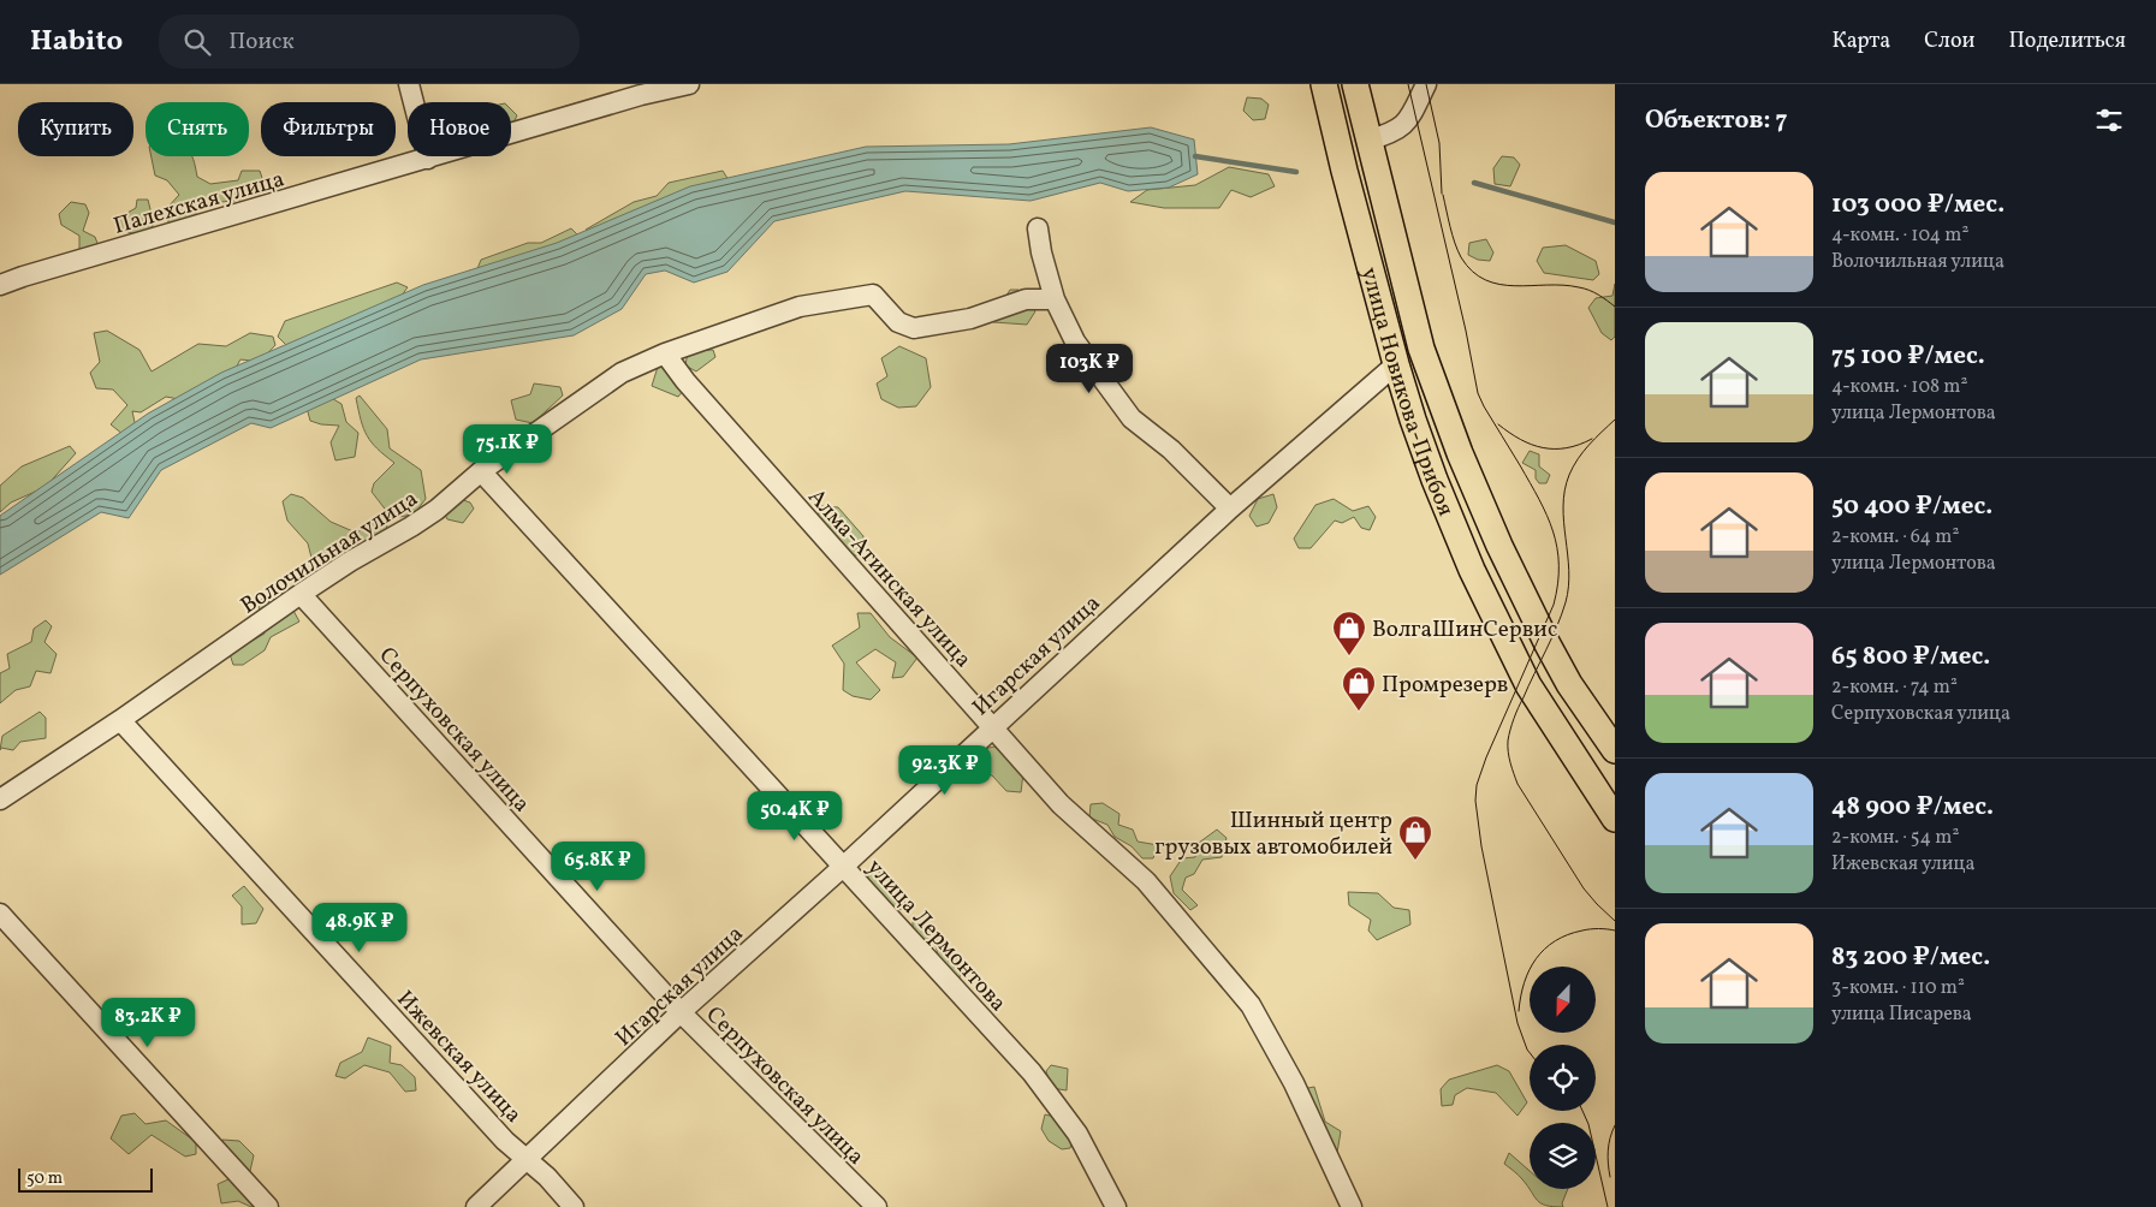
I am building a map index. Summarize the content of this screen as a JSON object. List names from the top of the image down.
{
  "streets": {
    "main road": ["улица Новикова-Прибоя"],
    "street": [
      "Палехская улица",
      "Волочильная улица",
      "Алма-Атинская улица",
      "Игарская улица",
      "Серпуховская улица",
      "улица Лермонтова",
      "Ижевская улица"
    ]
  },
  "crossings": [
    ["улица Новикова-Прибоя", "Игарская улица"],
    ["Волочильная улица", "Алма-Атинская улица"],
    ["Волочильная улица", "Серпуховская улица"],
    ["Волочильная улица", "улица Лермонтова"],
    ["Волочильная улица", "Ижевская улица"],
    ["Алма-Атинская улица", "Игарская улица"],
    ["Игарская улица", "Серпуховская улица"],
    ["Игарская улица", "улица Лермонтова"],
    ["Игарская улица", "Ижевская улица"]
  ],
  "places": {
    "shop": ["ВолгаШинСервис", "Промрезерв", "Шинный центр грузовых автомобилей"]
  },
  "scale_bar": "50 m",
  "north": "bottom",
  "page": {
    "header": "Habito",
    "search": "Поиск",
    "nav": ["Карта", "Слои", "Поделиться"],
    "heading": "Объектов: 7",
    "chip": [
      "Купить",
      "Снять",
      "Фильтры",
      "Новое"
    ],
    "list": [
      {
        "name": "103 000 ₽/мес.",
        "note": "4-комн. · 104 m² · Волочильная улица"
      },
      {
        "name": "75 100 ₽/мес.",
        "note": "4-комн. · 108 m² · улица Лермонтова"
      },
      {
        "name": "50 400 ₽/мес.",
        "note": "2-комн. · 64 m² · улица Лермонтова"
      },
      {
        "name": "65 800 ₽/мес.",
        "note": "2-комн. · 74 m² · Серпуховская улица"
      },
      {
        "name": "48 900 ₽/мес.",
        "note": "2-комн. · 54 m² · Ижевская улица"
      },
      {
        "name": "83 200 ₽/мес.",
        "note": "3-комн. · 110 m² · улица Писарева"
      }
    ],
    "price": [
      "103K ₽",
      "75.1K ₽",
      "92.3K ₽",
      "50.4K ₽",
      "65.8K ₽",
      "48.9K ₽",
      "83.2K ₽"
    ],
    "scale": "50 m"
  }
}
